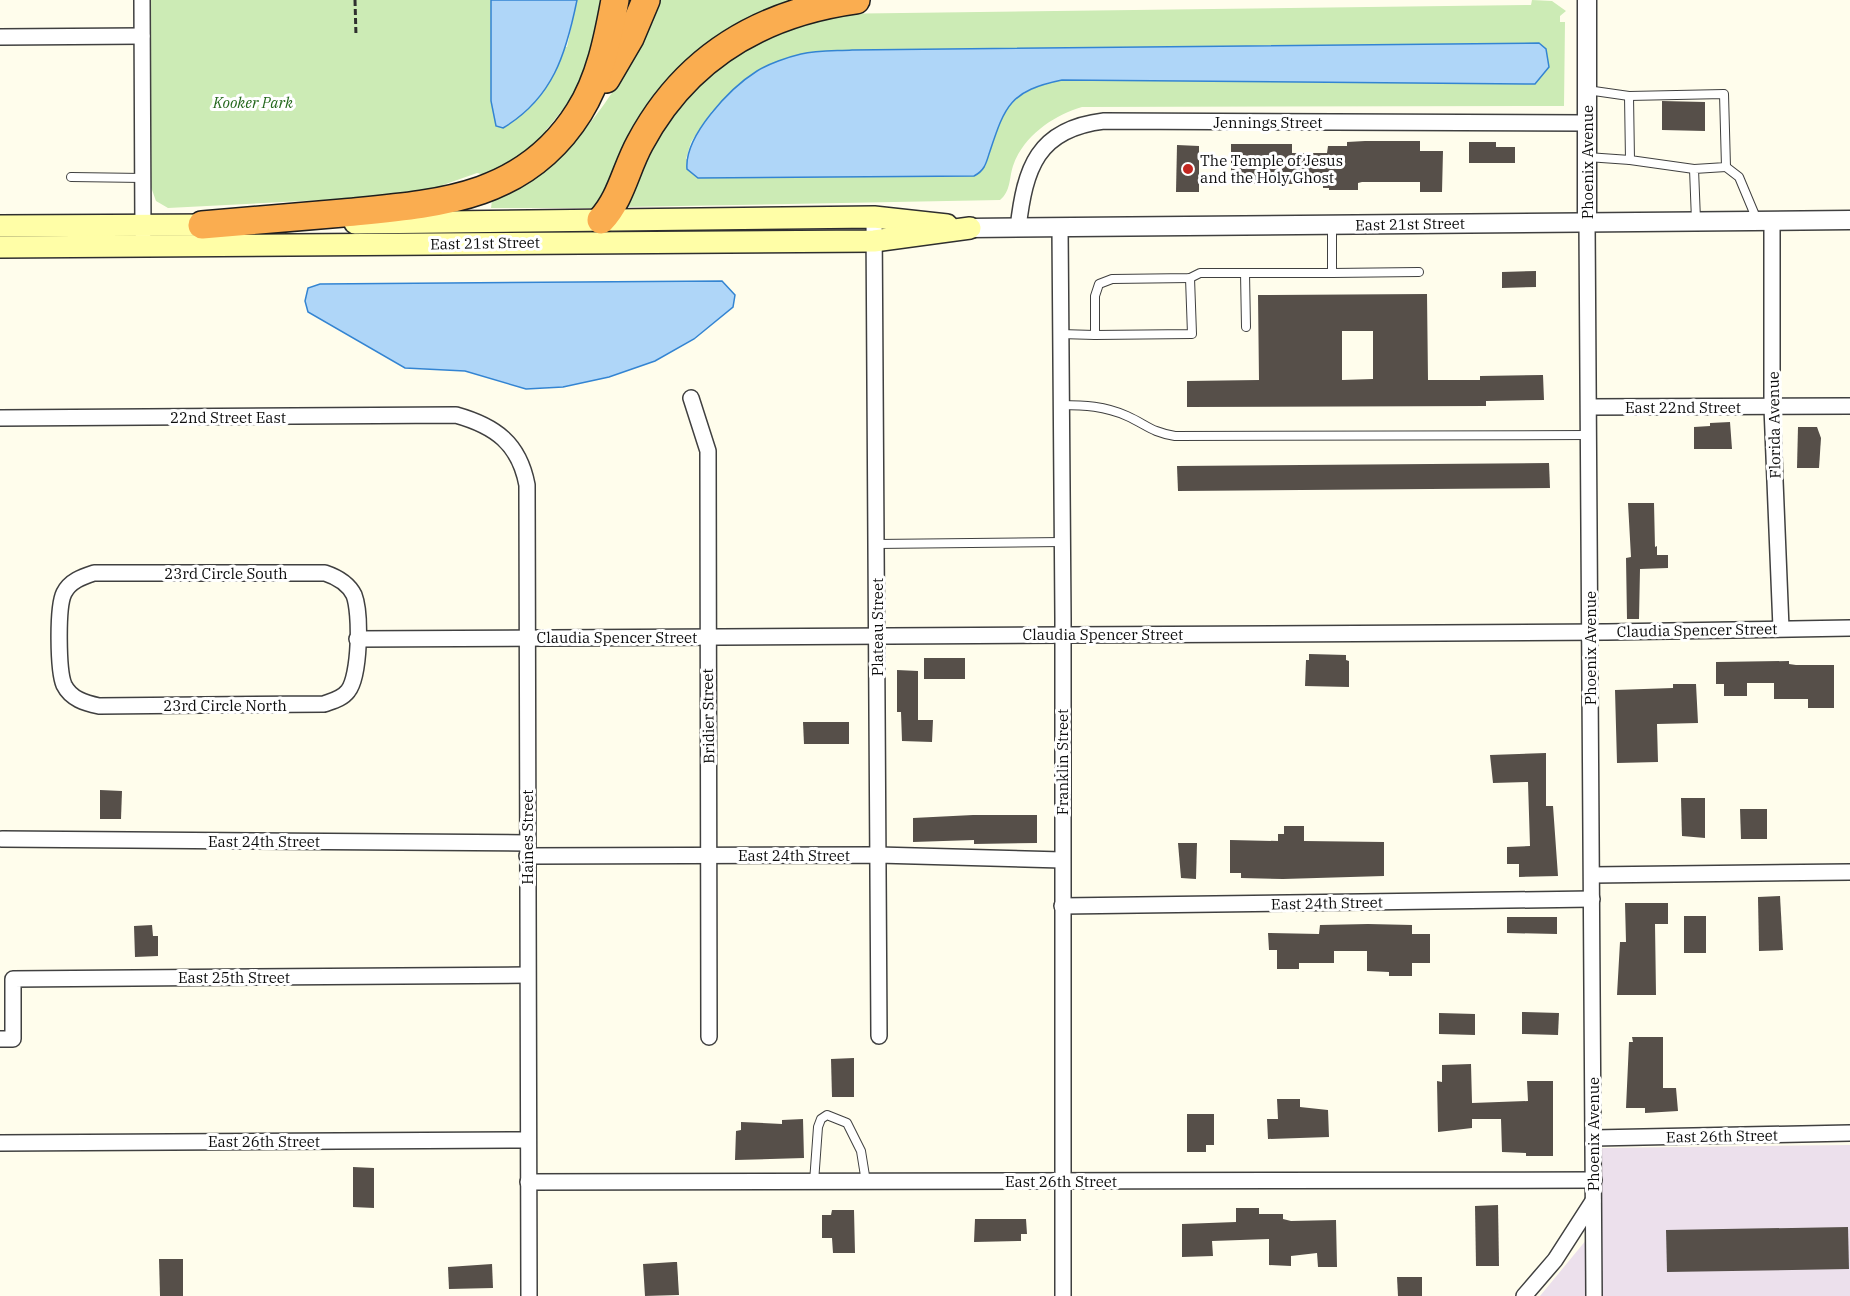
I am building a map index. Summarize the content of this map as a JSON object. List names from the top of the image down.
{
  "streets": {
    "main road": ["East 21st Street"],
    "street": [
      "Jennings Street",
      "Phoenix Avenue",
      "East 22nd Street",
      "22nd Street East",
      "Florida Avenue",
      "23rd Circle South",
      "Plateau Street",
      "Claudia Spencer Street",
      "23rd Circle North",
      "Bridier Street",
      "Franklin Street",
      "Haines Street",
      "East 24th Street",
      "East 25th Street",
      "East 26th Street"
    ]
  },
  "crossings": [
    ["Jennings Street", "Phoenix Avenue"],
    ["Jennings Street", "East 21st Street"],
    ["Phoenix Avenue", "East 21st Street"],
    ["Phoenix Avenue", "East 22nd Street"],
    ["Phoenix Avenue", "Claudia Spencer Street"],
    ["Phoenix Avenue", "East 24th Street"],
    ["Phoenix Avenue", "East 26th Street"],
    ["East 21st Street", "Florida Avenue"],
    ["East 21st Street", "Plateau Street"],
    ["East 21st Street", "Franklin Street"],
    ["East 22nd Street", "Florida Avenue"],
    ["22nd Street East", "Haines Street"],
    ["Florida Avenue", "Claudia Spencer Street"],
    ["23rd Circle South", "Claudia Spencer Street"],
    ["23rd Circle South", "23rd Circle North"],
    ["Plateau Street", "Claudia Spencer Street"],
    ["Plateau Street", "East 24th Street"],
    ["Claudia Spencer Street", "23rd Circle North"],
    ["Claudia Spencer Street", "Bridier Street"],
    ["Claudia Spencer Street", "Franklin Street"],
    ["Claudia Spencer Street", "Haines Street"],
    ["Bridier Street", "East 24th Street"],
    ["Franklin Street", "East 24th Street"],
    ["Franklin Street", "East 26th Street"],
    ["Haines Street", "East 24th Street"],
    ["Haines Street", "East 25th Street"],
    ["Haines Street", "East 26th Street"]
  ],
  "parks": ["Kooker Park"],
  "places": ["The Temple of Jesus and the Holy Ghost"]
}
